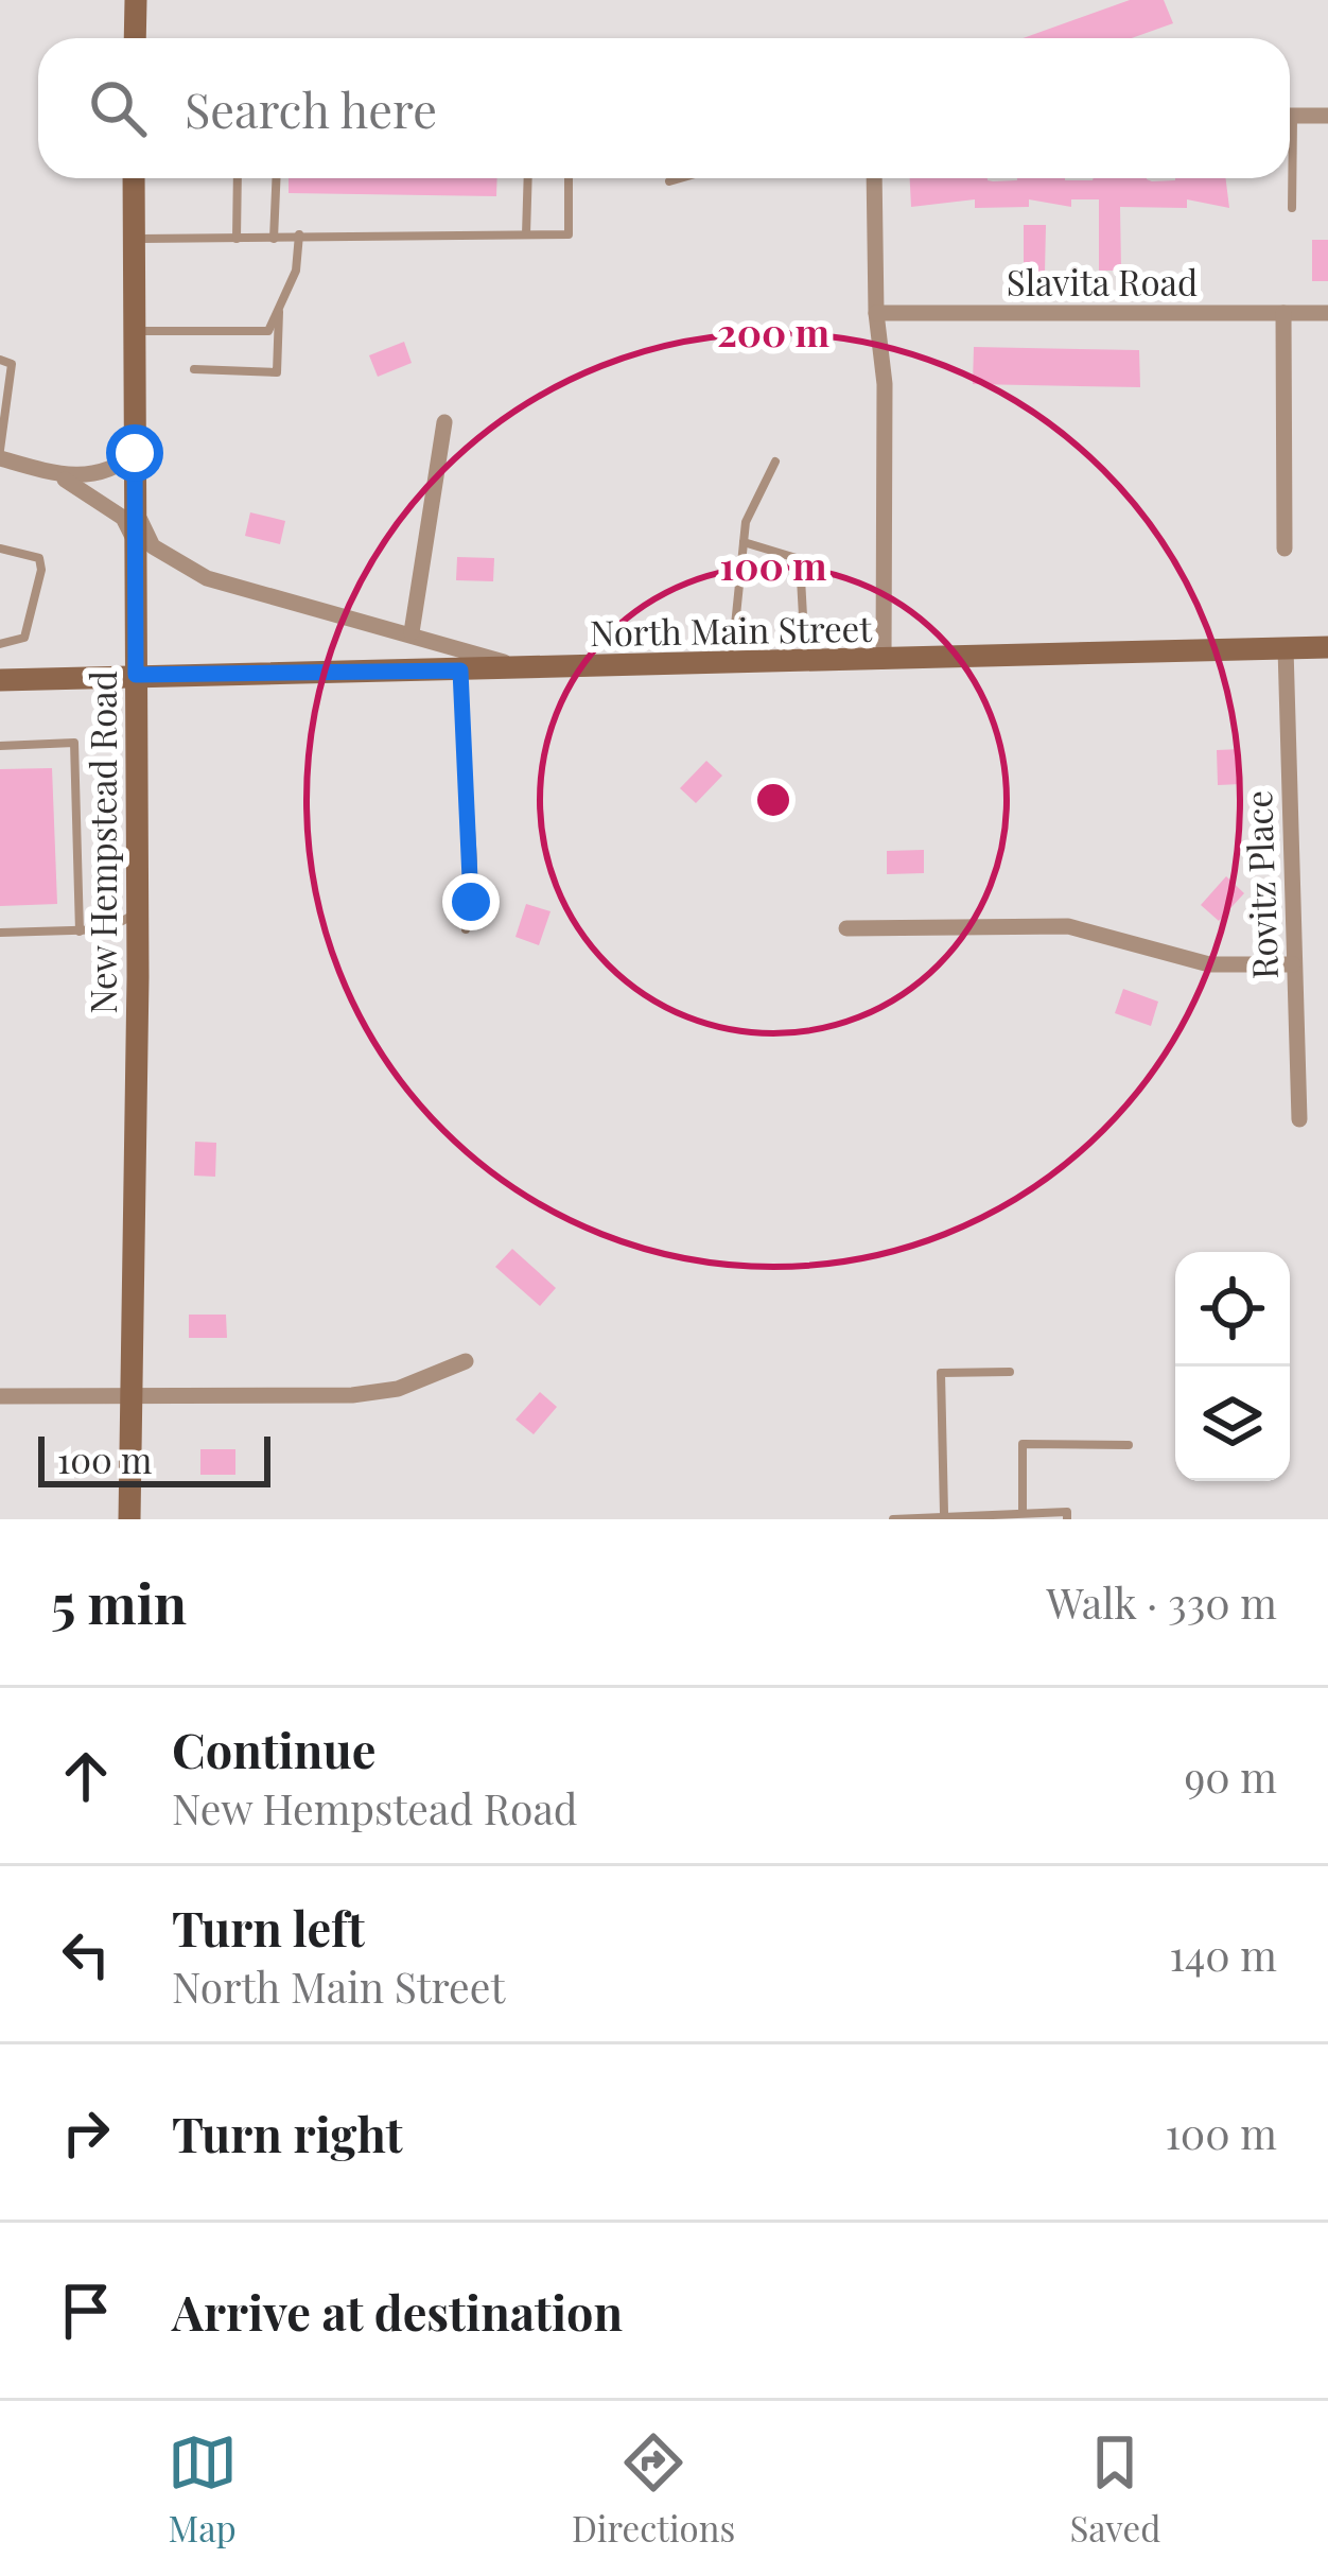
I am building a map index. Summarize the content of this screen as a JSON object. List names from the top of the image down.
{
  "streets": {
    "street": [
      "Slavita Road",
      "North Main Street",
      "New Hempstead Road",
      "Rovitz Place"
    ]
  },
  "crossings": [
    ["North Main Street", "New Hempstead Road"],
    ["North Main Street", "Rovitz Place"]
  ],
  "scale_bar": "100 m",
  "page": {
    "search": "Search here",
    "scale": "100 m",
    "heading": ["5 min", "Walk · 330 m"],
    "list": [
      ["Continue", "New Hempstead Road", "90 m"],
      ["Turn left", "North Main Street", "140 m"],
      ["Turn right", "100 m"],
      "Arrive at destination"
    ],
    "nav": ["Map", "Directions", "Saved"]
  },
  "rings": ["200 m", "100 m"]
}
